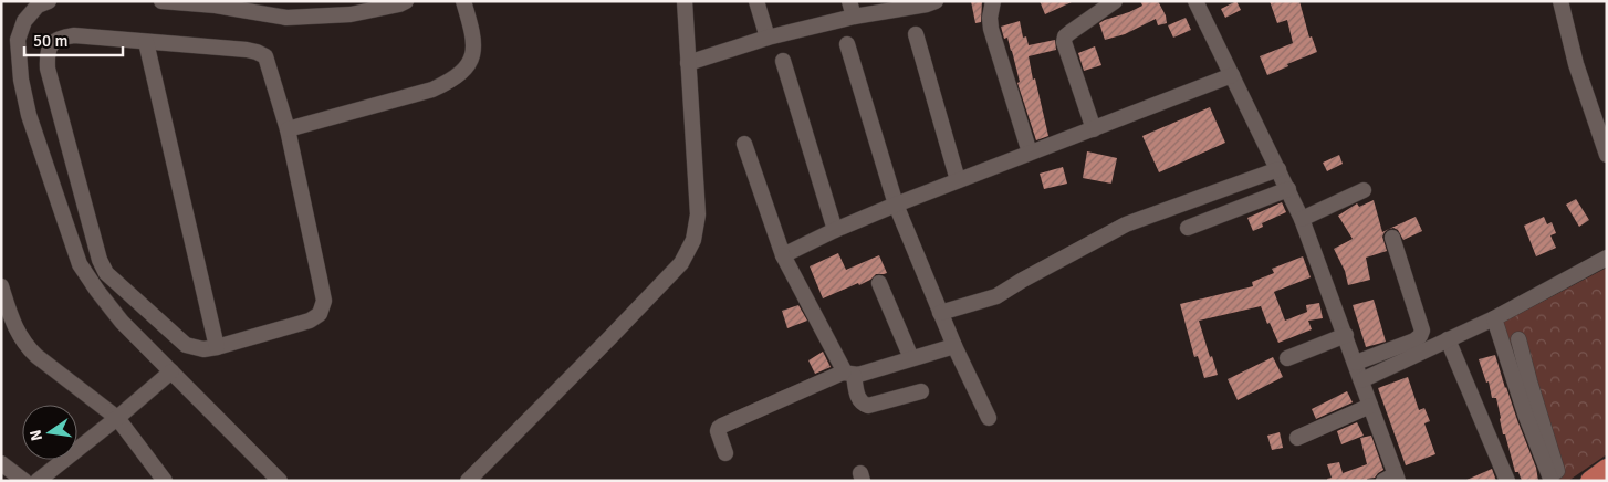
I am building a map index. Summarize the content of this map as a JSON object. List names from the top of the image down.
{
  "scale_bar": "50 m",
  "north": "left"
}
